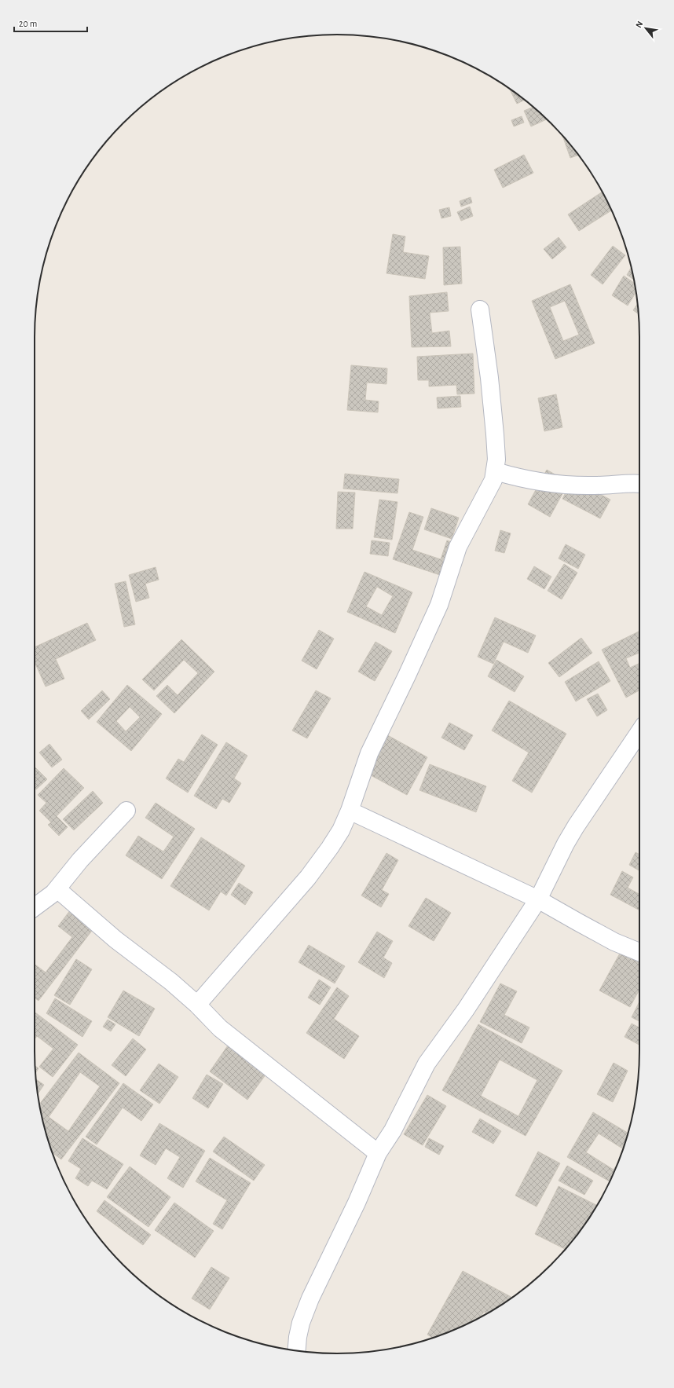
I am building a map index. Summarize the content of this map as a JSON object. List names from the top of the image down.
{
  "scale_bar": "20 m",
  "north": "top left"
}
